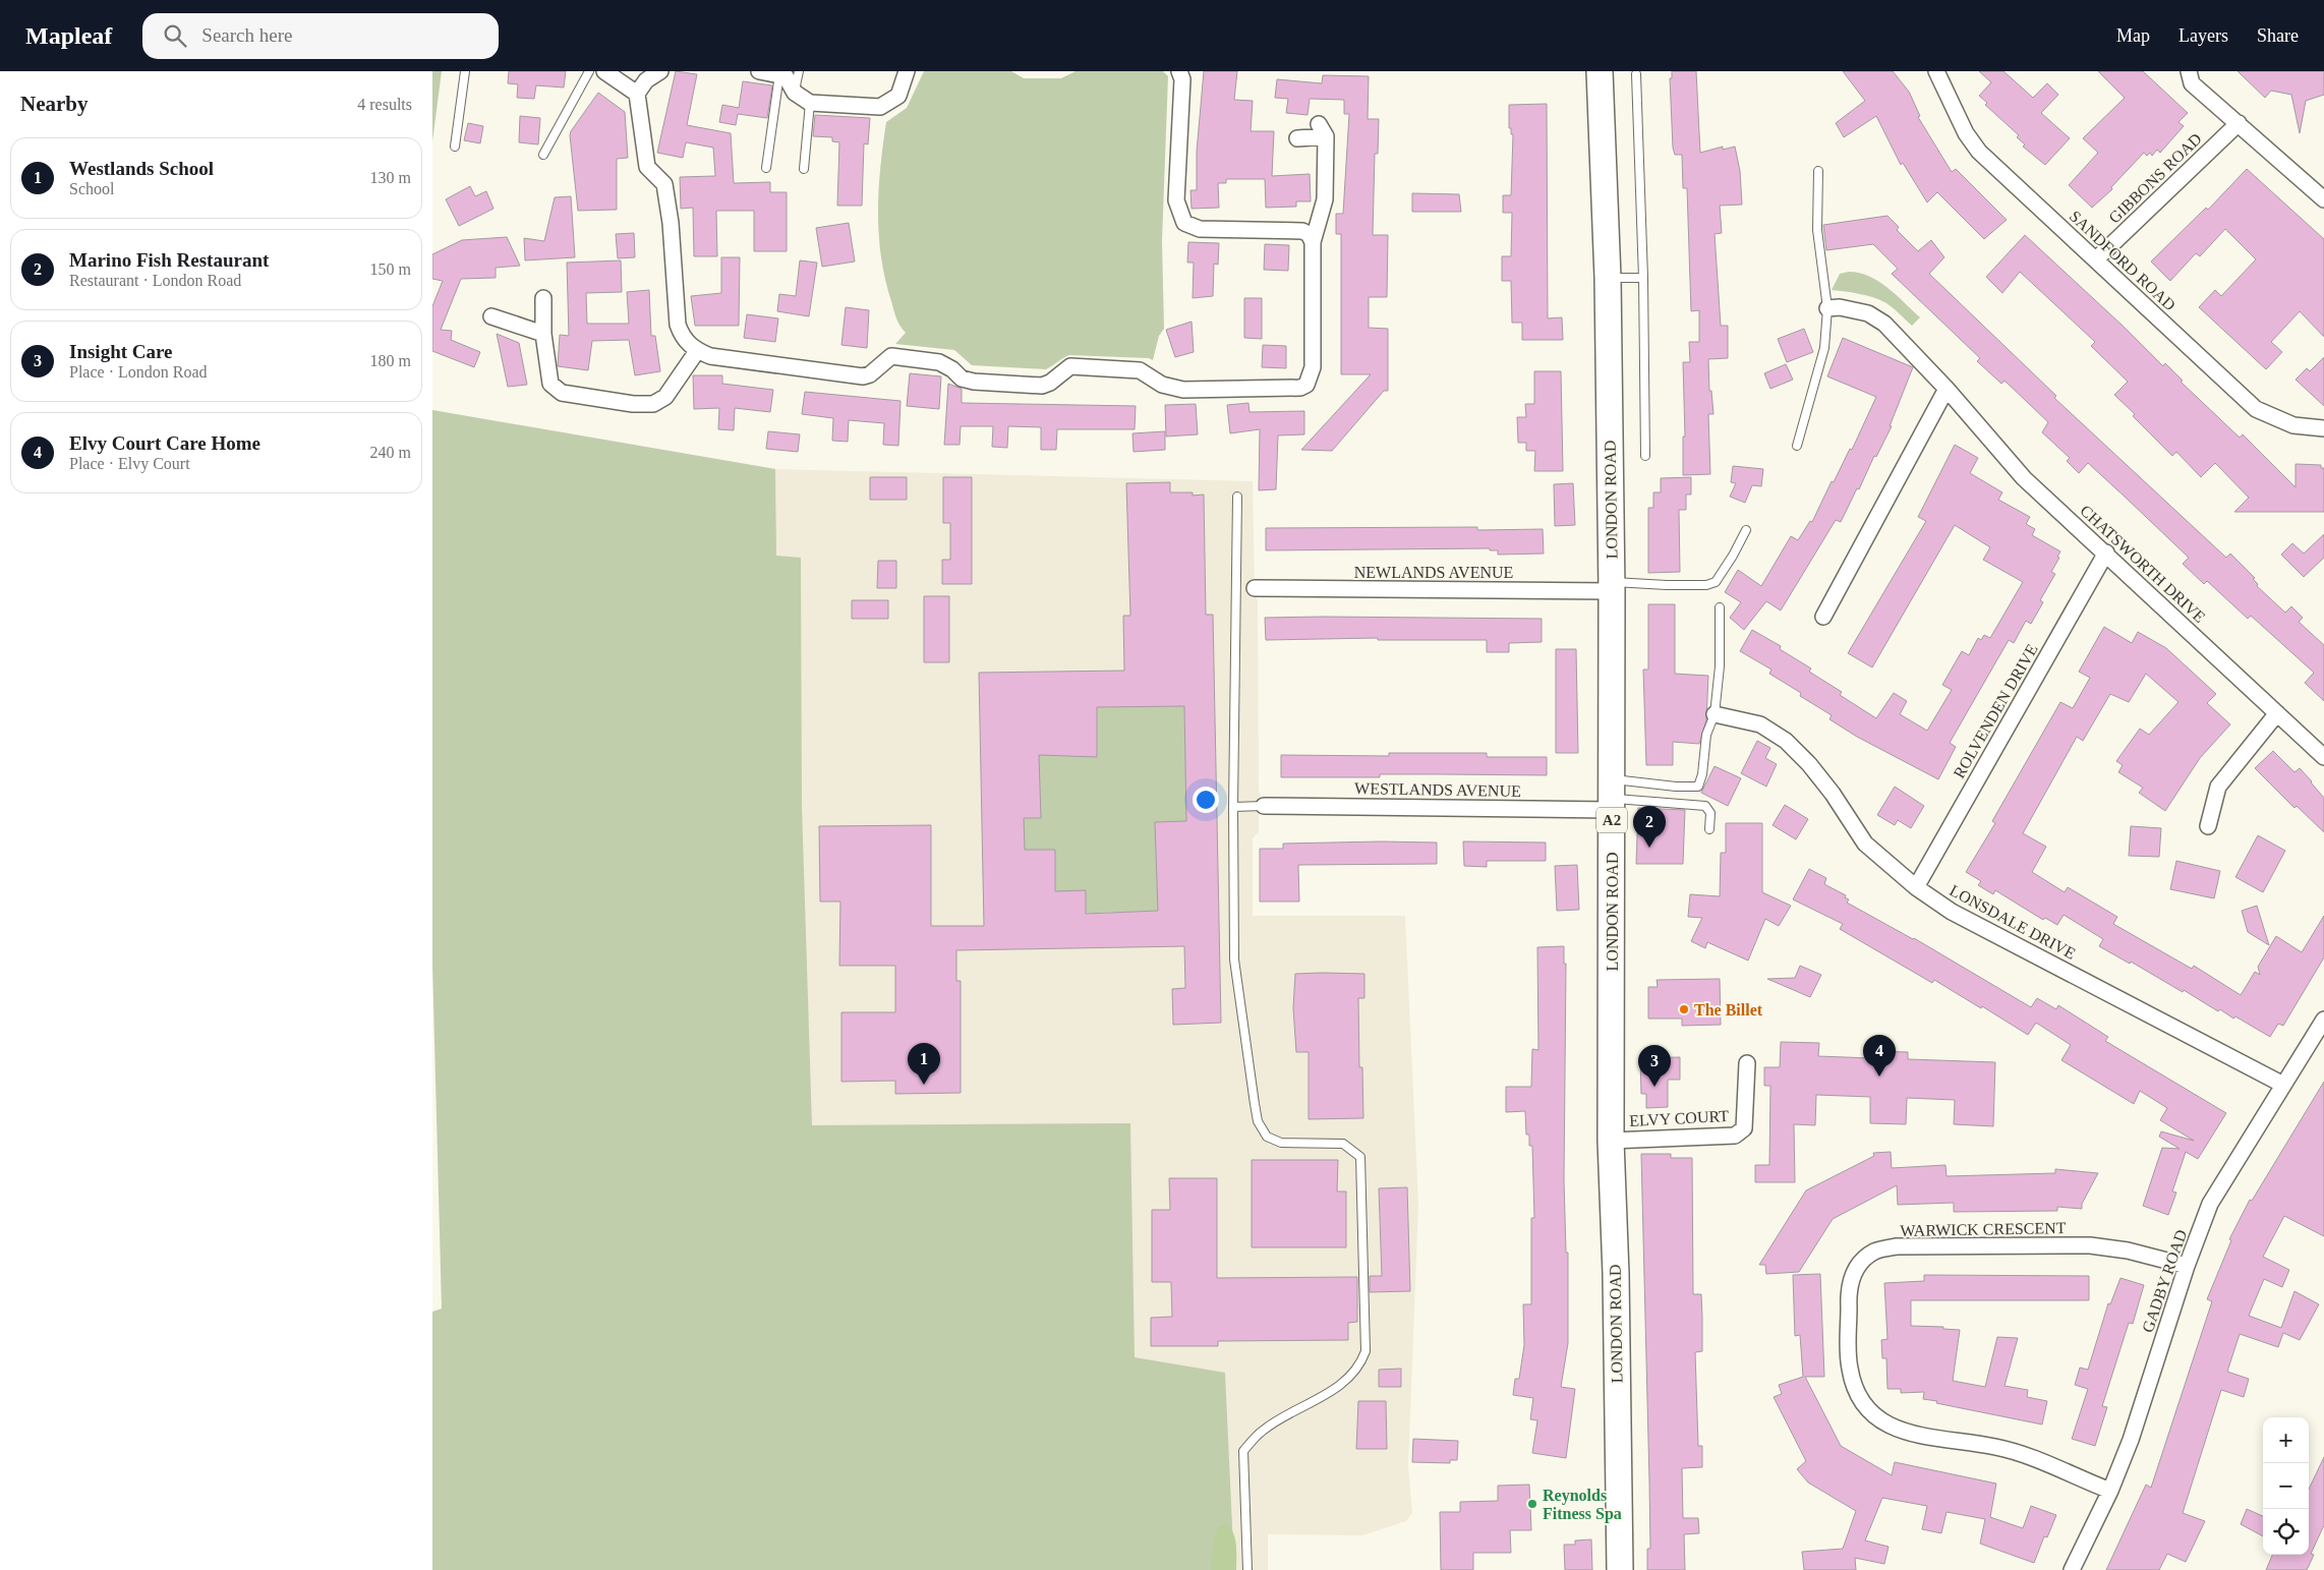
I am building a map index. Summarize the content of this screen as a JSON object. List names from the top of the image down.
{
  "streets": {
    "main road": ["LONDON ROAD", "A2"],
    "street": [
      "GIBBONS ROAD",
      "SANDFORD ROAD",
      "CHATSWORTH DRIVE",
      "NEWLANDS AVENUE",
      "ROLVENDEN DRIVE",
      "WESTLANDS AVENUE",
      "LONSDALE DRIVE",
      "ELVY COURT",
      "WARWICK CRESCENT",
      "GADBY ROAD"
    ]
  },
  "crossings": [
    ["GIBBONS ROAD", "SANDFORD ROAD"],
    ["LONDON ROAD", "NEWLANDS AVENUE"],
    ["LONDON ROAD", "WESTLANDS AVENUE"],
    ["LONDON ROAD", "ELVY COURT"],
    ["CHATSWORTH DRIVE", "ROLVENDEN DRIVE"],
    ["ROLVENDEN DRIVE", "LONSDALE DRIVE"],
    ["LONSDALE DRIVE", "GADBY ROAD"],
    ["WARWICK CRESCENT", "GADBY ROAD"]
  ],
  "places": ["The Billet", "Reynolds Fitness Spa"],
  "page": {
    "header": "Mapleaf",
    "search": "Search here",
    "nav": ["Map", "Layers", "Share"],
    "heading": ["Nearby", "4 results"],
    "list": [
      {
        "mark": "1",
        "name": "Westlands School",
        "note": "School",
        "value": "130 m"
      },
      {
        "mark": "2",
        "name": "Marino Fish Restaurant",
        "note": "Restaurant · London Road",
        "value": "150 m"
      },
      {
        "mark": "3",
        "name": "Insight Care",
        "note": "Place · London Road",
        "value": "180 m"
      },
      {
        "mark": "4",
        "name": "Elvy Court Care Home",
        "note": "Place · Elvy Court",
        "value": "240 m"
      }
    ],
    "pins": [
      "2",
      "4",
      "1",
      "3"
    ],
    "map_buttons": ["+", "−"]
  }
}
